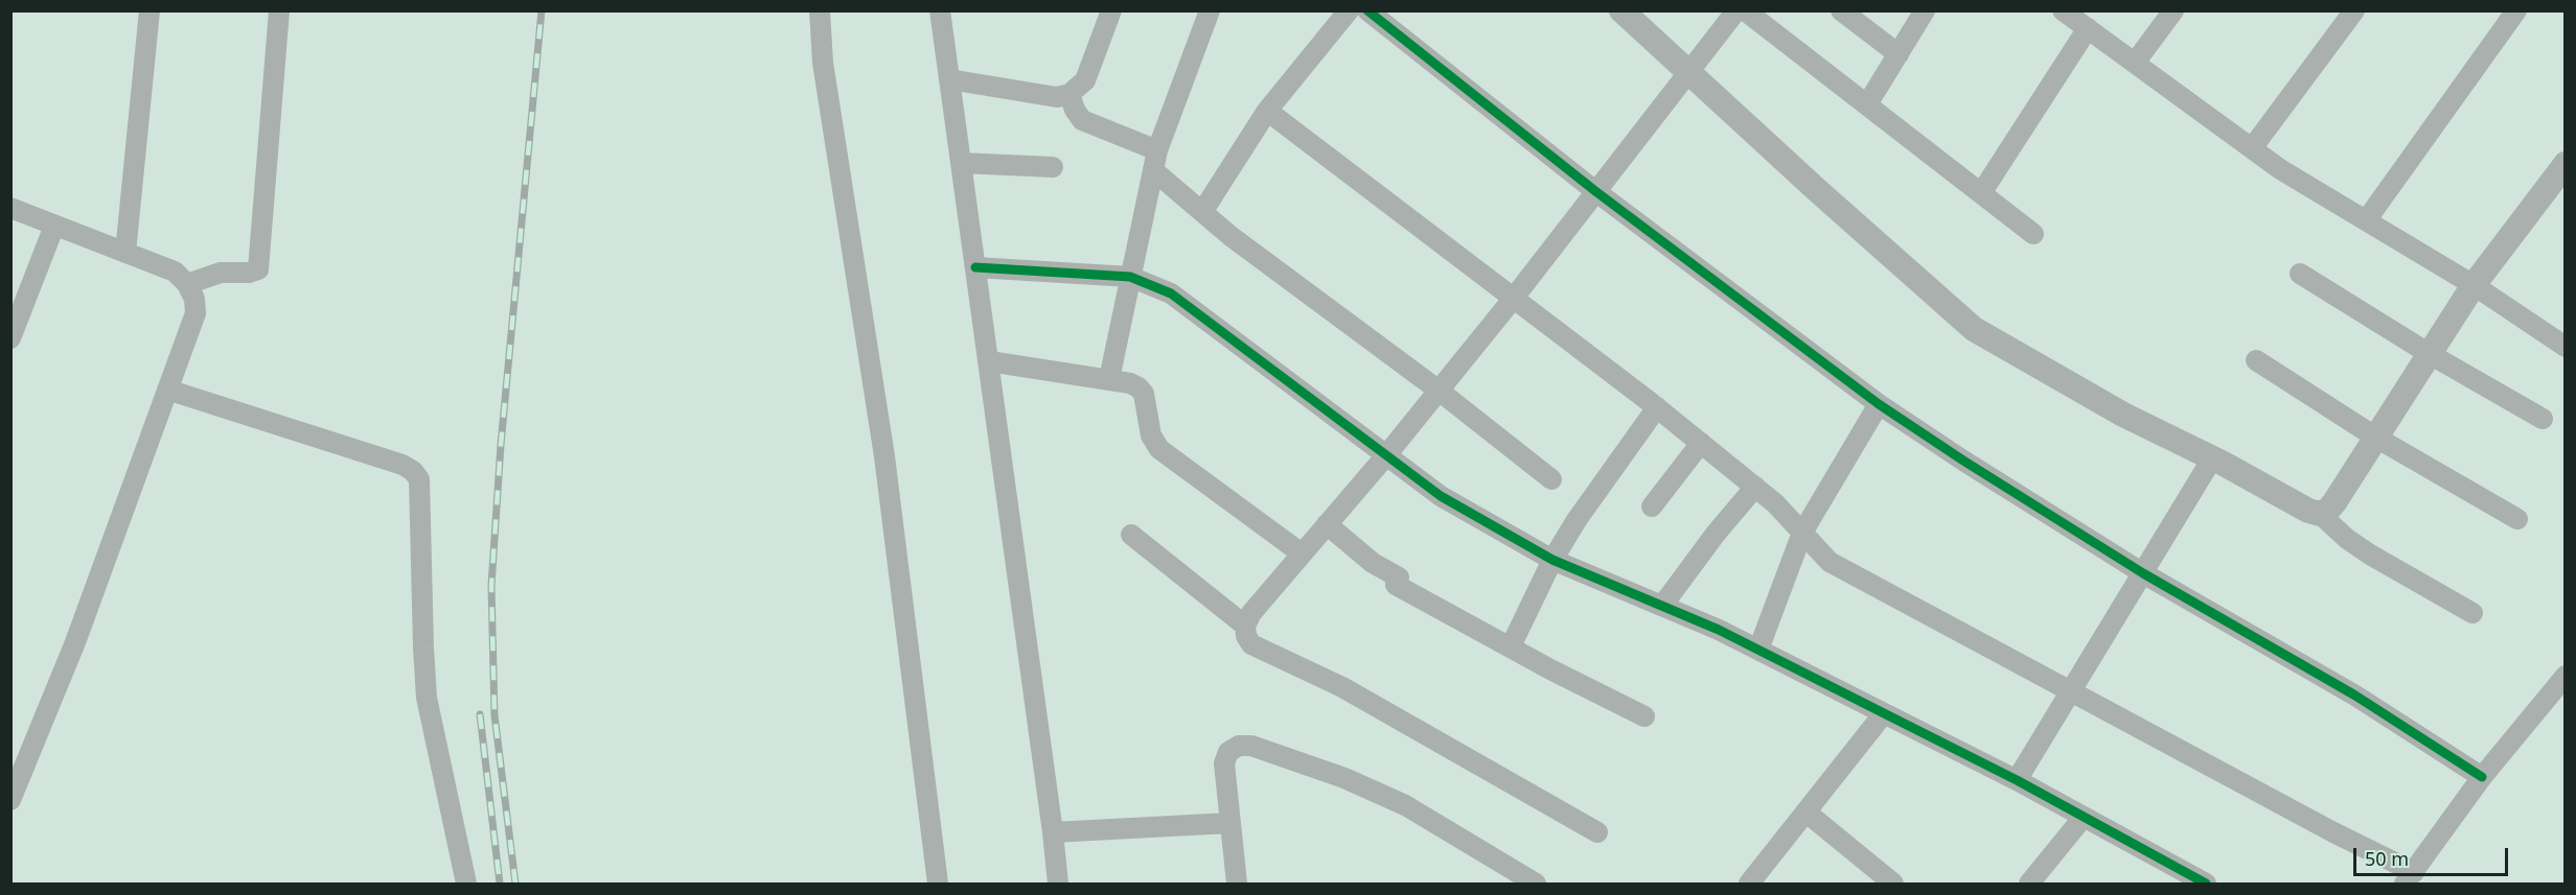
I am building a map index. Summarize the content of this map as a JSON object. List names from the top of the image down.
{
  "scale_bar": "50 m"
}
